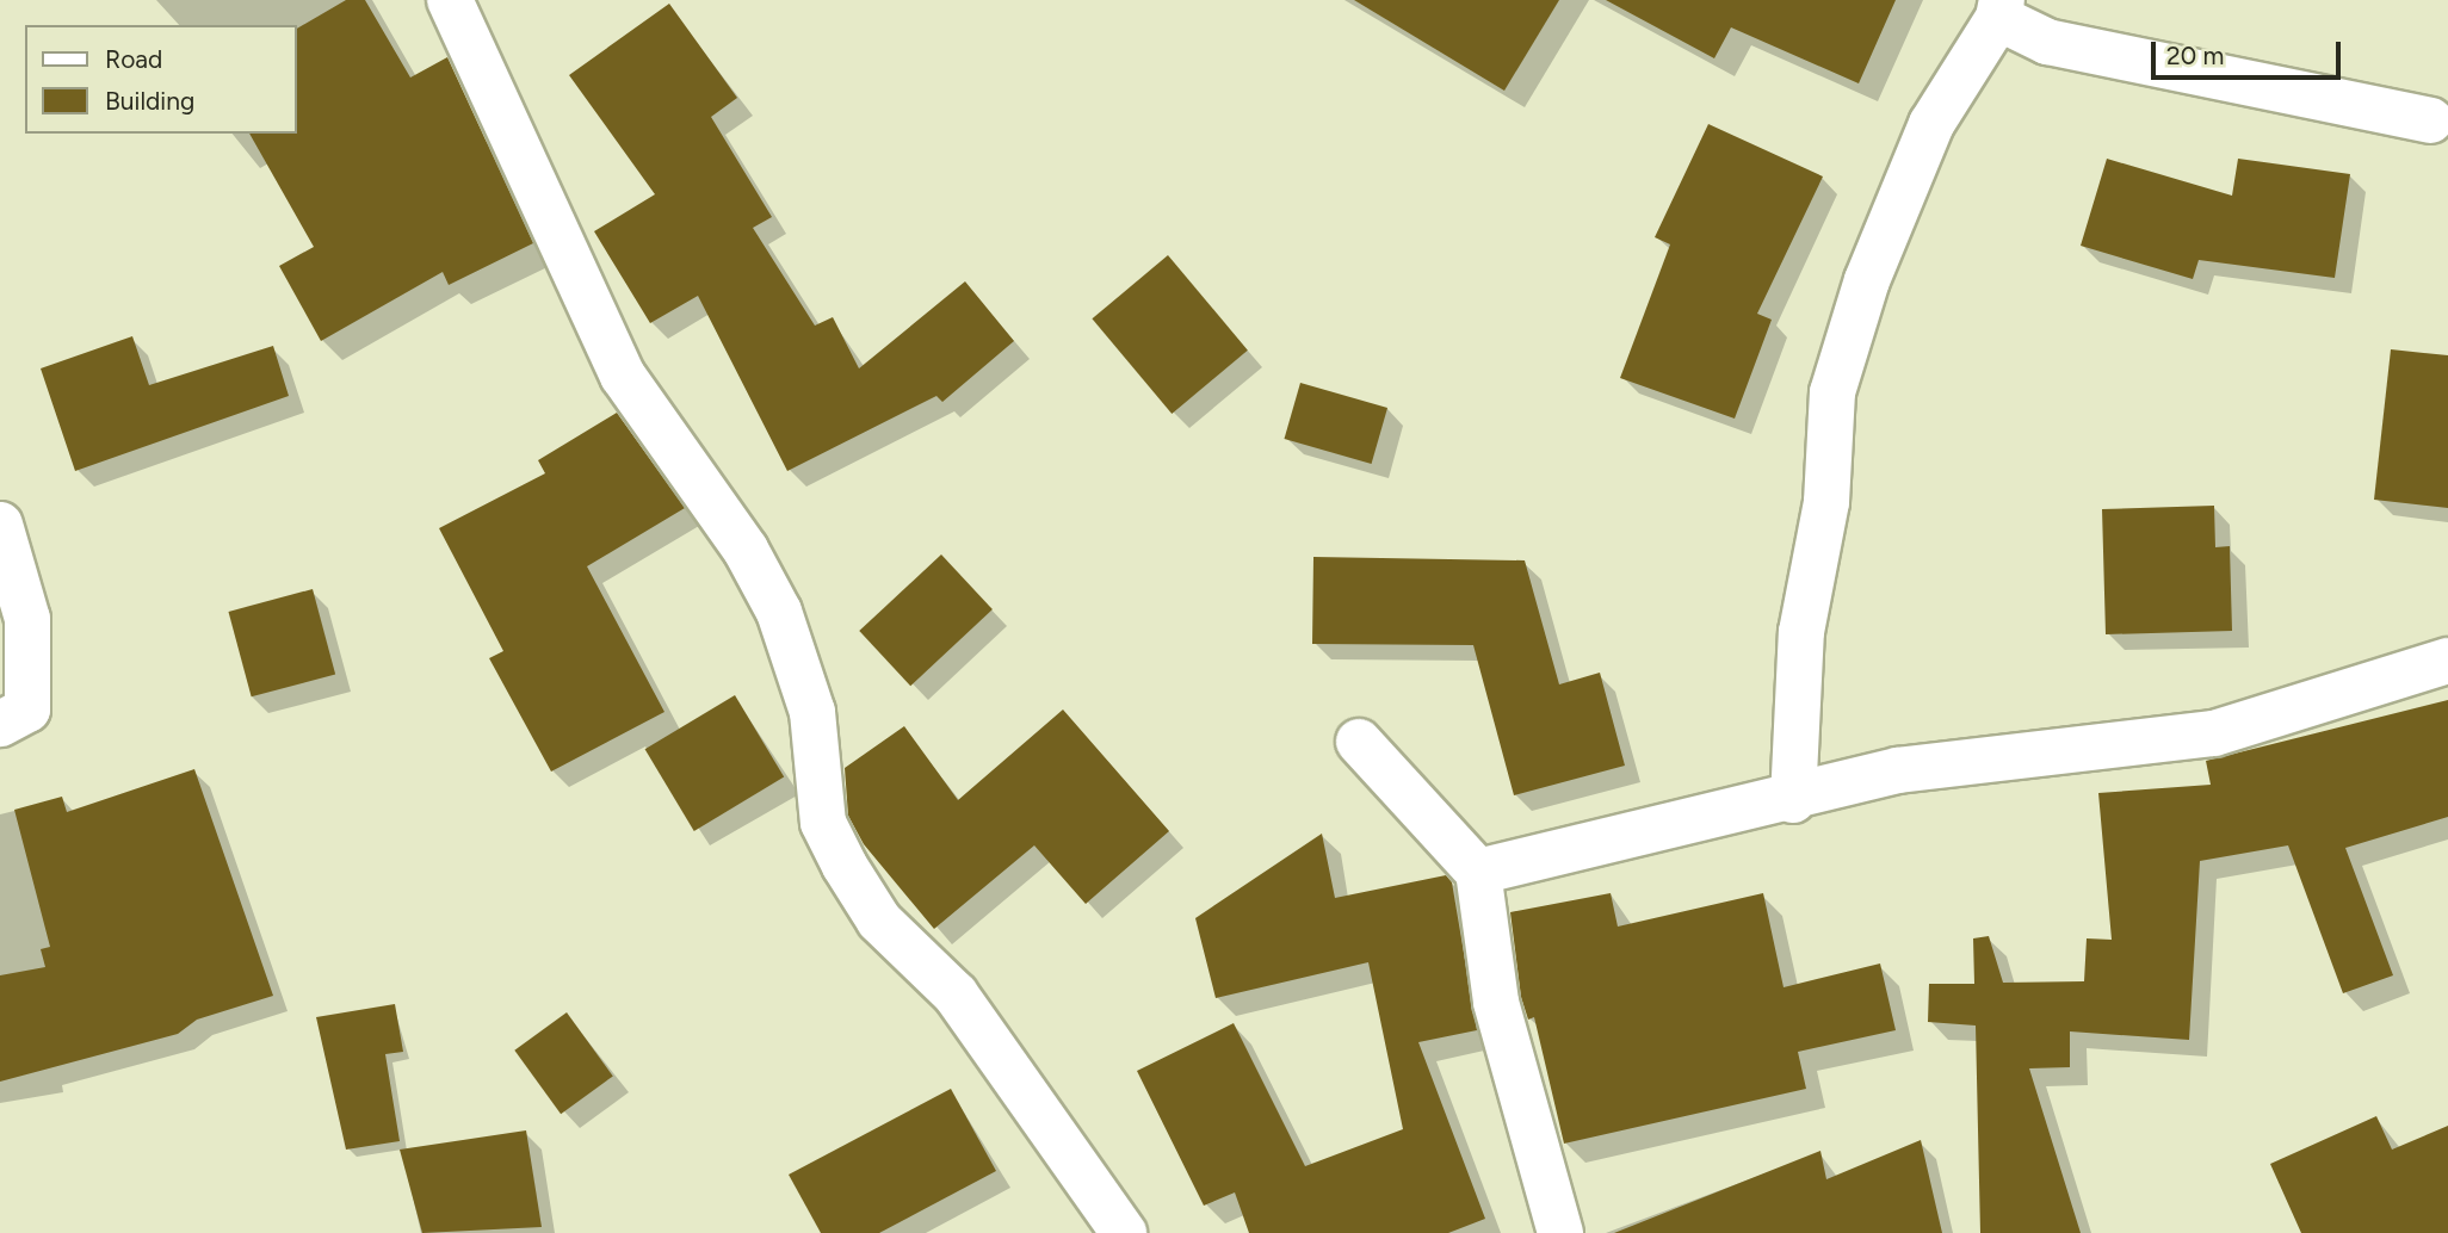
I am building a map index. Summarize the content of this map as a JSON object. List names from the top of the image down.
{
  "legend": ["Road", "Building"],
  "scale_bar": "20 m"
}
